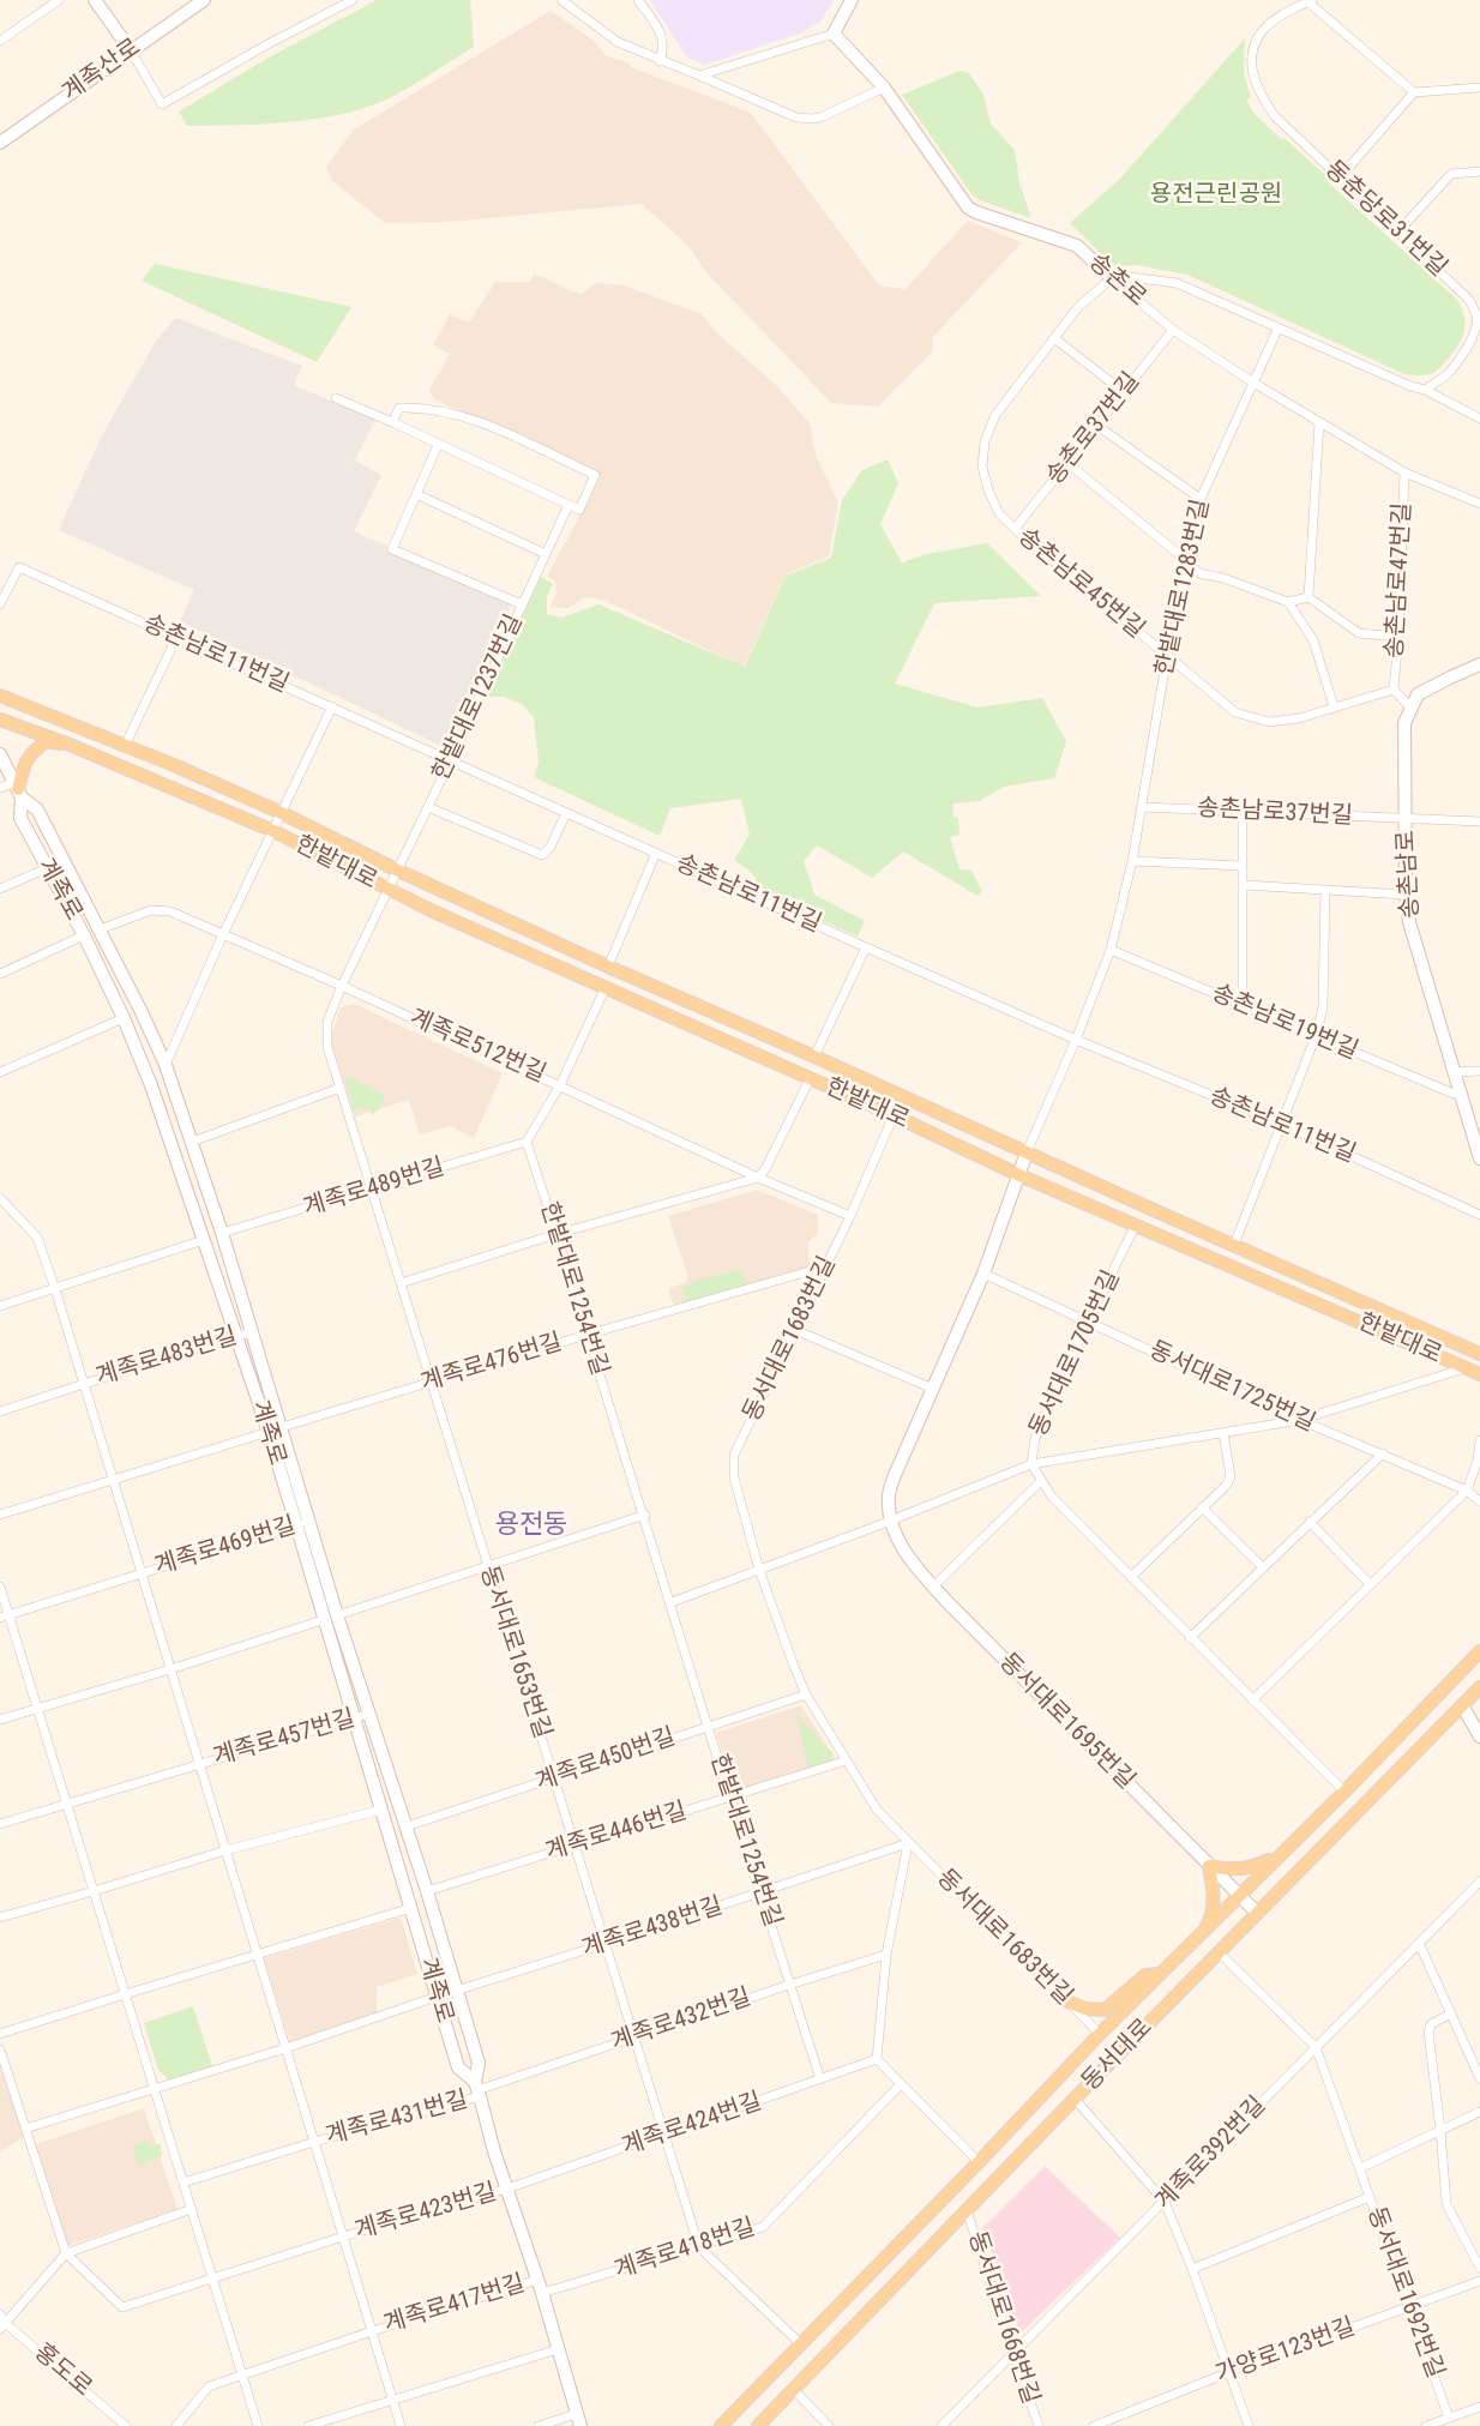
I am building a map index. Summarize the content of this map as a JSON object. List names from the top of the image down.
{
  "streets": {
    "main road": [
      "계족산로",
      "송촌로",
      "한밭대로",
      "송촌남로",
      "계족로",
      "동서대로1695번길",
      "동서대로"
    ],
    "street": [
      "동춘당로31번길",
      "송촌로37번길",
      "송촌남로47번길",
      "송촌남로45번길",
      "한밭대로1283번길",
      "송촌남로11번길",
      "한밭대로1237번길",
      "송촌남로37번길",
      "송촌남로19번길",
      "계족로512번길",
      "계족로489번길",
      "한밭대로1254번길",
      "동서대로1683번길",
      "동서대로1705번길",
      "계족로483번길",
      "계족로476번길",
      "동서대로1725번길",
      "계족로469번길",
      "동서대로1653번길",
      "계족로457번길",
      "계족로450번길",
      "계족로446번길",
      "계족로438번길",
      "계족로432번길",
      "계족로431번길",
      "계족로424번길",
      "계족로392번길",
      "계족로423번길",
      "계족로418번길",
      "동서대로1692번길",
      "계족로417번길",
      "동서대로1668번길",
      "가양로123번길",
      "홍도로"
    ]
  },
  "crossings": [
    ["송촌로", "송촌로37번길"],
    ["송촌로", "송촌남로47번길"],
    ["송촌로", "송촌남로45번길"],
    ["송촌로", "한밭대로1283번길"],
    ["송촌로37번길", "송촌남로45번길"],
    ["송촌남로47번길", "송촌남로45번길"],
    ["송촌남로45번길", "한밭대로1283번길"],
    ["한밭대로1283번길", "송촌남로11번길"],
    ["한밭대로1283번길", "송촌남로37번길"],
    ["한밭대로1283번길", "한밭대로"],
    ["한밭대로1283번길", "송촌남로19번길"],
    ["한밭대로1283번길", "동서대로1695번길"],
    ["송촌남로11번길", "한밭대로1237번길"],
    ["송촌남로11번길", "한밭대로"],
    ["한밭대로1237번길", "한밭대로"],
    ["한밭대로1237번길", "동서대로1653번길"],
    ["송촌남로37번길", "송촌남로"],
    ["한밭대로", "계족로512번길"],
    ["한밭대로", "동서대로1683번길"],
    ["한밭대로", "동서대로1705번길"],
    ["한밭대로", "동서대로1725번길"],
    ["한밭대로", "동서대로1653번길"],
    ["한밭대로", "동서대로1695번길"],
    ["송촌남로", "송촌남로19번길"],
    ["계족로", "계족로512번길"],
    ["계족로", "계족로489번길"],
    ["계족로", "계족로483번길"],
    ["계족로", "계족로476번길"],
    ["계족로", "계족로469번길"],
    ["계족로", "계족로457번길"],
    ["계족로", "계족로450번길"],
    ["계족로", "계족로446번길"],
    ["계족로", "계족로438번길"],
    ["계족로", "계족로432번길"],
    ["계족로", "계족로431번길"],
    ["계족로", "계족로424번길"],
    ["계족로", "계족로423번길"],
    ["계족로", "계족로418번길"],
    ["계족로", "계족로417번길"],
    ["계족로512번길", "동서대로1683번길"],
    ["계족로512번길", "동서대로1653번길"],
    ["계족로489번길", "한밭대로1254번길"],
    ["계족로489번길", "동서대로1653번길"],
    ["한밭대로1254번길", "계족로476번길"],
    ["한밭대로1254번길", "계족로450번길"],
    ["한밭대로1254번길", "계족로446번길"],
    ["한밭대로1254번길", "계족로438번길"],
    ["한밭대로1254번길", "계족로432번길"],
    ["한밭대로1254번길", "계족로424번길"],
    ["동서대로1683번길", "계족로476번길"],
    ["동서대로1683번길", "계족로450번길"],
    ["동서대로1683번길", "계족로446번길"],
    ["동서대로1683번길", "계족로438번길"],
    ["동서대로1683번길", "계족로432번길"],
    ["동서대로1683번길", "동서대로"],
    ["동서대로1683번길", "계족로424번길"],
    ["동서대로1705번길", "동서대로1725번길"],
    ["계족로483번길", "계족로469번길"],
    ["계족로476번길", "동서대로1653번길"],
    ["동서대로1725번길", "동서대로1695번길"],
    ["계족로469번길", "계족로457번길"],
    ["동서대로1653번길", "계족로450번길"],
    ["동서대로1653번길", "계족로446번길"],
    ["동서대로1653번길", "계족로438번길"],
    ["동서대로1653번길", "계족로432번길"],
    ["동서대로1653번길", "동서대로"],
    ["동서대로1653번길", "계족로424번길"],
    ["동서대로1653번길", "계족로418번길"],
    ["동서대로1695번길", "동서대로"],
    ["계족로457번길", "계족로431번길"],
    ["계족로438번길", "계족로431번길"],
    ["계족로432번길", "계족로431번길"],
    ["동서대로", "동서대로1692번길"],
    ["동서대로", "동서대로1668번길"],
    ["계족로431번길", "계족로423번길"],
    ["계족로424번길", "계족로423번길"],
    ["계족로392번길", "동서대로1692번길"],
    ["계족로392번길", "동서대로1668번길"],
    ["계족로423번길", "계족로417번길"],
    ["동서대로1692번길", "가양로123번길"]
  ],
  "districts": ["용전동"],
  "parks": ["용전근린공원"]
}
